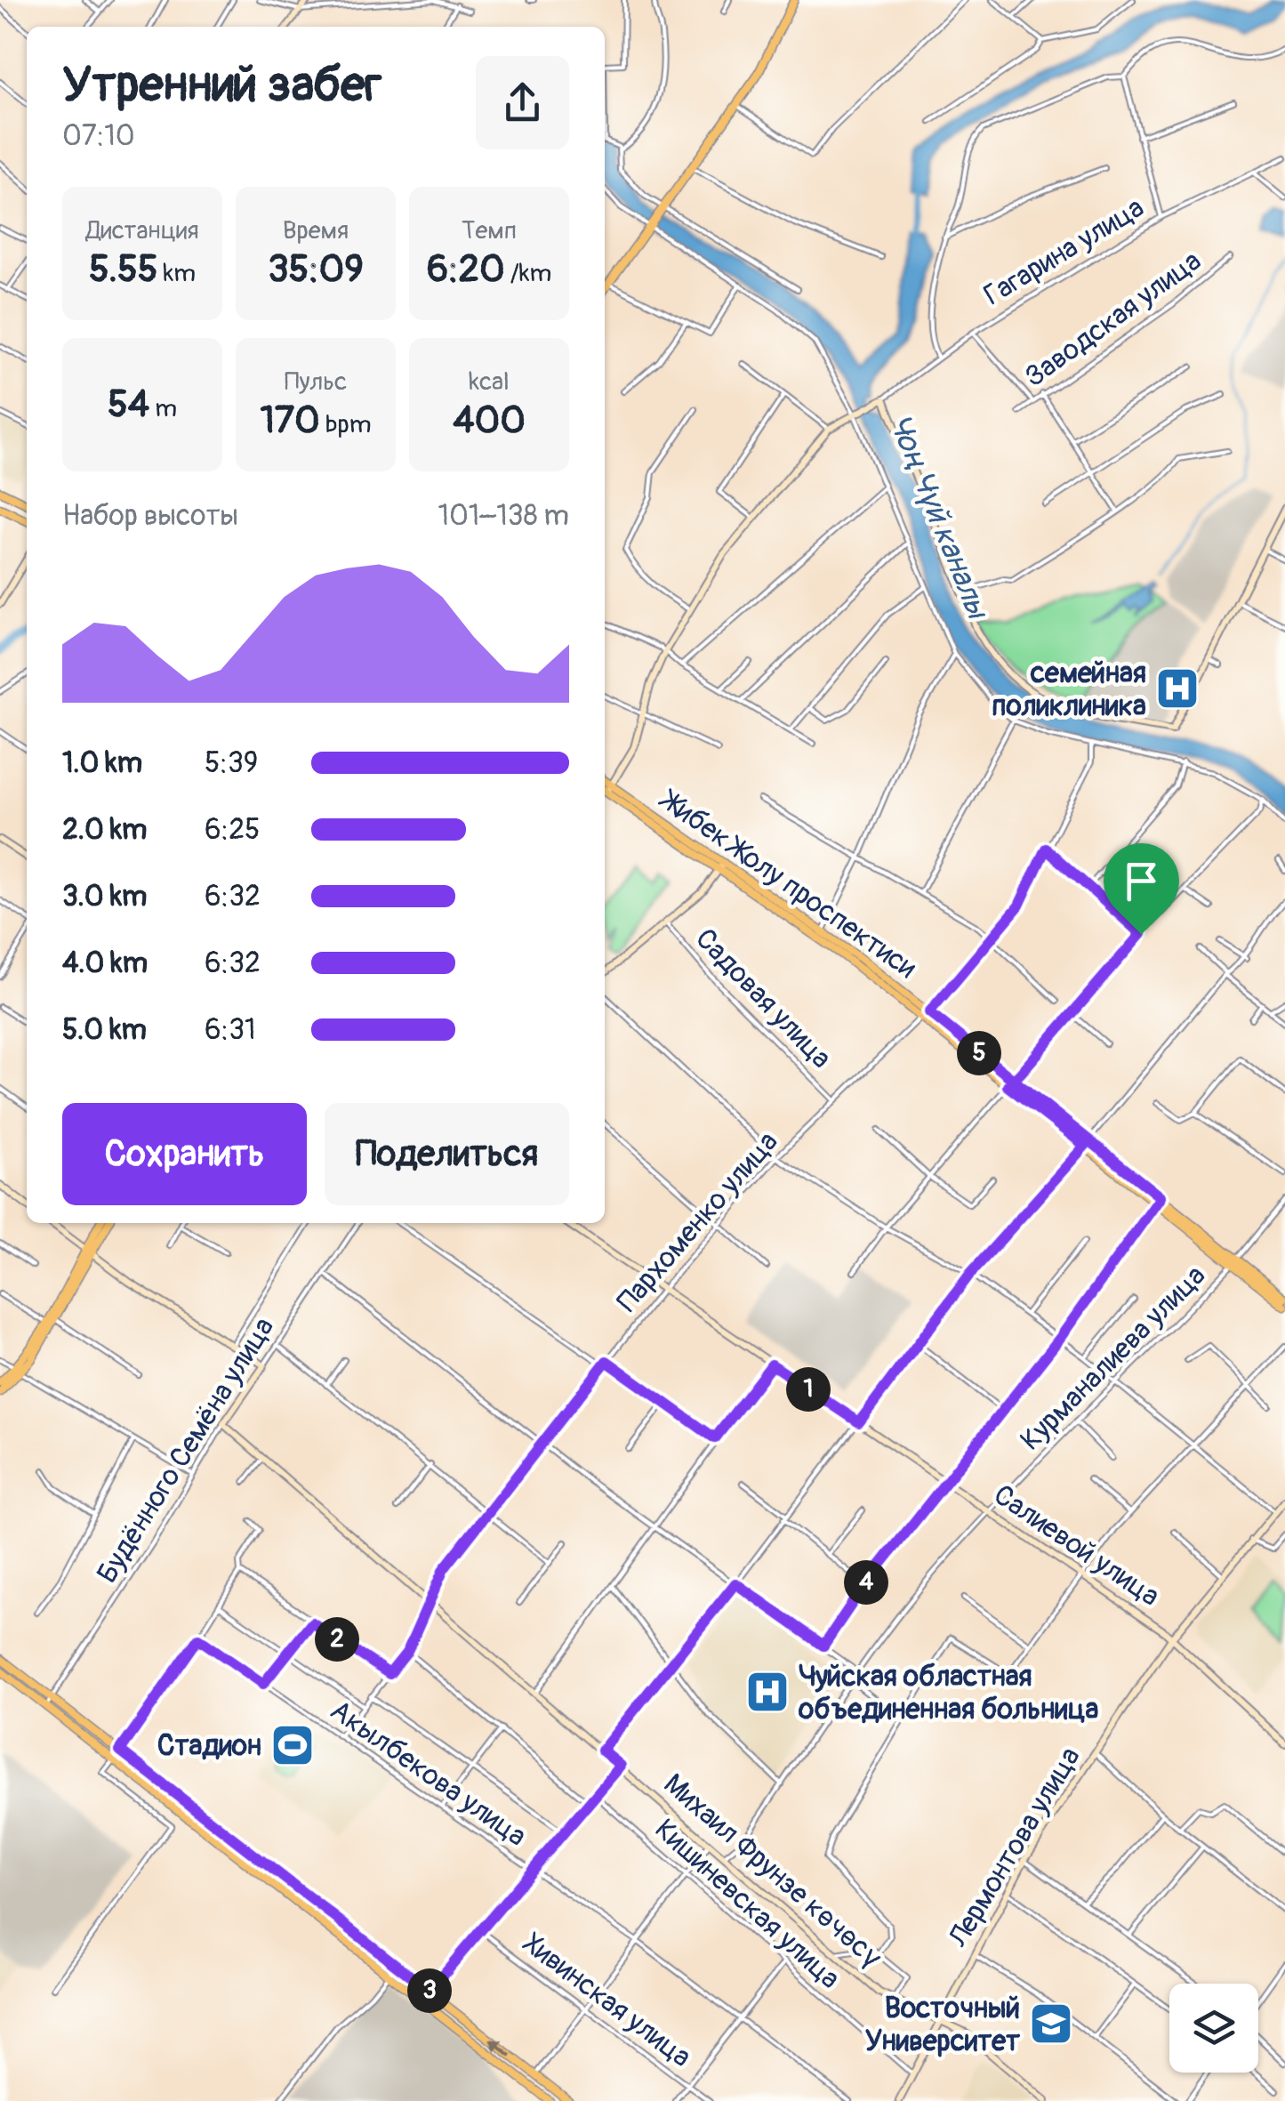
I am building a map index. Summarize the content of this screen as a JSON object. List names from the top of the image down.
{
  "streets": {
    "main road": [
      "Жибек Жолу проспектиси",
      "Будённого Семёна улица",
      "Салиевой улица",
      "Лермонтова улица",
      "Михаил Фрунзе көчөсү"
    ],
    "street": [
      "Гагарина улица",
      "Заводская улица",
      "Садовая улица",
      "Пархоменко улица",
      "Курманалиева улица",
      "Акылбекова улица",
      "Кишиневская улица",
      "Хивинская улица"
    ]
  },
  "crossings": [
    ["Жибек Жолу проспектиси", "Пархоменко улица"],
    ["Жибек Жолу проспектиси", "Курманалиева улица"],
    ["Садовая улица", "Пархоменко улица"],
    ["Пархоменко улица", "Салиевой улица"],
    ["Пархоменко улица", "Акылбекова улица"],
    ["Пархоменко улица", "Михаил Фрунзе көчөсү"],
    ["Курманалиева улица", "Салиевой улица"],
    ["Курманалиева улица", "Михаил Фрунзе көчөсү"],
    ["Будённого Семёна улица", "Михаил Фрунзе көчөсү"],
    ["Салиевой улица", "Лермонтова улица"],
    ["Лермонтова улица", "Михаил Фрунзе көчөсү"],
    ["Лермонтова улица", "Кишиневская улица"]
  ],
  "water": ["Чоң Чүй каналы"],
  "places": {
    "hospital": ["семейная поликлиника", "Чуйская областная объединенная больница"],
    "sports": ["Стадион"],
    "school or university": ["Восточный Университет"]
  },
  "page": {
    "heading": ["Утренний забег", "07:10"],
    "stats": [
      ["Дистанция", "5.55 km"],
      ["Время", "35:09"],
      ["Темп", "6:20 /km"],
      ["54 m"],
      ["Пульс", "170 bpm"],
      ["kcal", "400"]
    ],
    "chart": ["Набор высоты", "101–138 m"],
    "list": [
      {
        "name": "1.0 km",
        "note": "5:39"
      },
      {
        "name": "2.0 km",
        "note": "6:25"
      },
      {
        "name": "3.0 km",
        "note": "6:32"
      },
      {
        "name": "4.0 km",
        "note": "6:32"
      },
      {
        "name": "5.0 km",
        "note": "6:31"
      }
    ],
    "pins": [
      "5",
      "1",
      "4",
      "2",
      "3"
    ],
    "buttons": ["Сохранить", "Поделиться"]
  }
}
